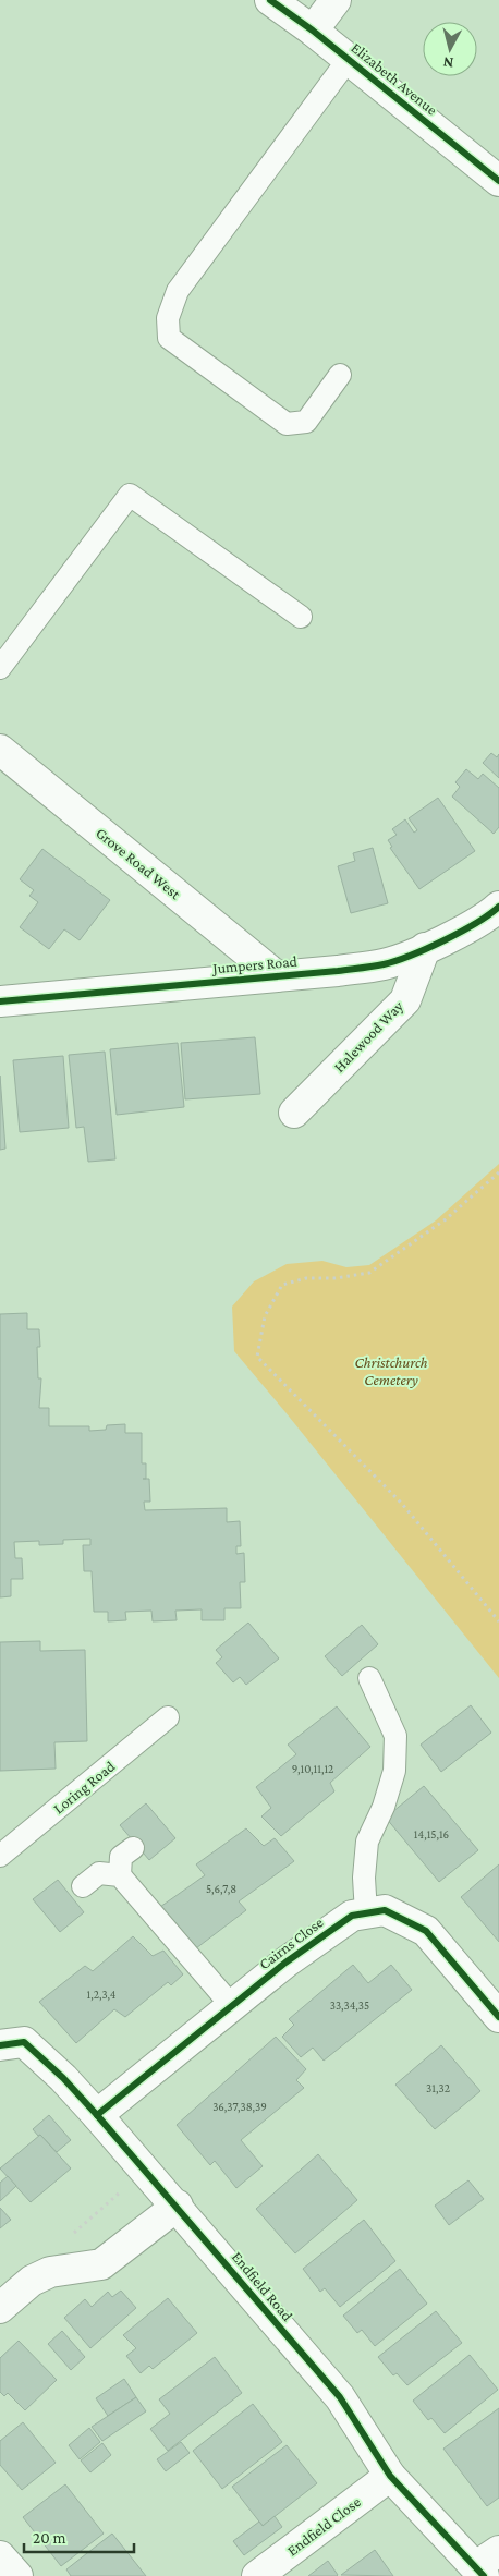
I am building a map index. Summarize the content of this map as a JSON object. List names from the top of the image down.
{
  "streets": {
    "street": [
      "Elizabeth Avenue",
      "Grove Road West",
      "Jumpers Road",
      "Halewood Way",
      "Cairns Close",
      "Endfield Road",
      "Endfield Close"
    ],
    "lane": ["Loring Road"]
  },
  "crossings": [
    ["Grove Road West", "Jumpers Road"],
    ["Jumpers Road", "Halewood Way"],
    ["Cairns Close", "Endfield Road"],
    ["Endfield Road", "Endfield Close"]
  ],
  "parks": ["Christchurch Cemetery"],
  "house_numbers": [
    "9,10,11,12",
    "14,15,16",
    "5,6,7,8",
    "1,2,3,4",
    "33,34,35",
    "31,32",
    "36,37,38,39"
  ],
  "scale_bar": "20 m",
  "north": "bottom"
}
